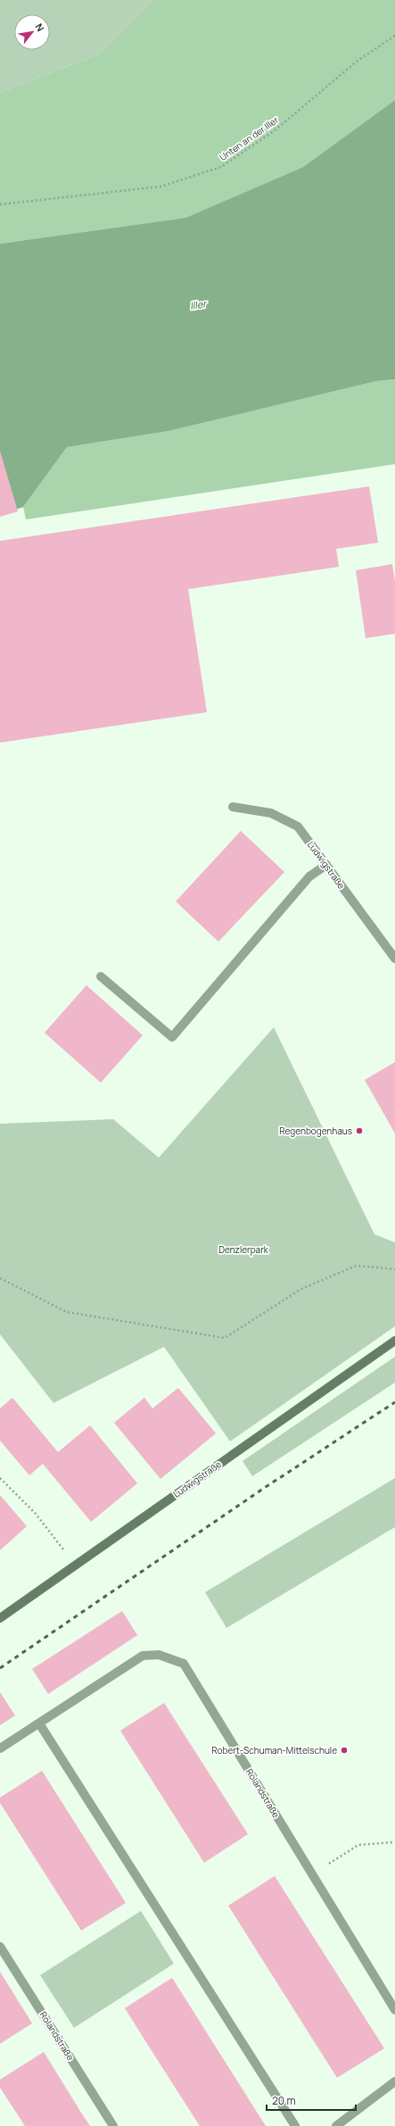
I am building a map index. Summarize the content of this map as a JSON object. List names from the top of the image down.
{
  "streets": {
    "street": ["Ludwigstraße", "Rolandstraße"],
    "path": ["Unten an der Iller"]
  },
  "water": ["Iller"],
  "parks": ["Denzlerpark"],
  "places": ["Regenbogenhaus", "Robert-Schuman-Mittelschule"],
  "scale_bar": "20 m",
  "north": "top right"
}
